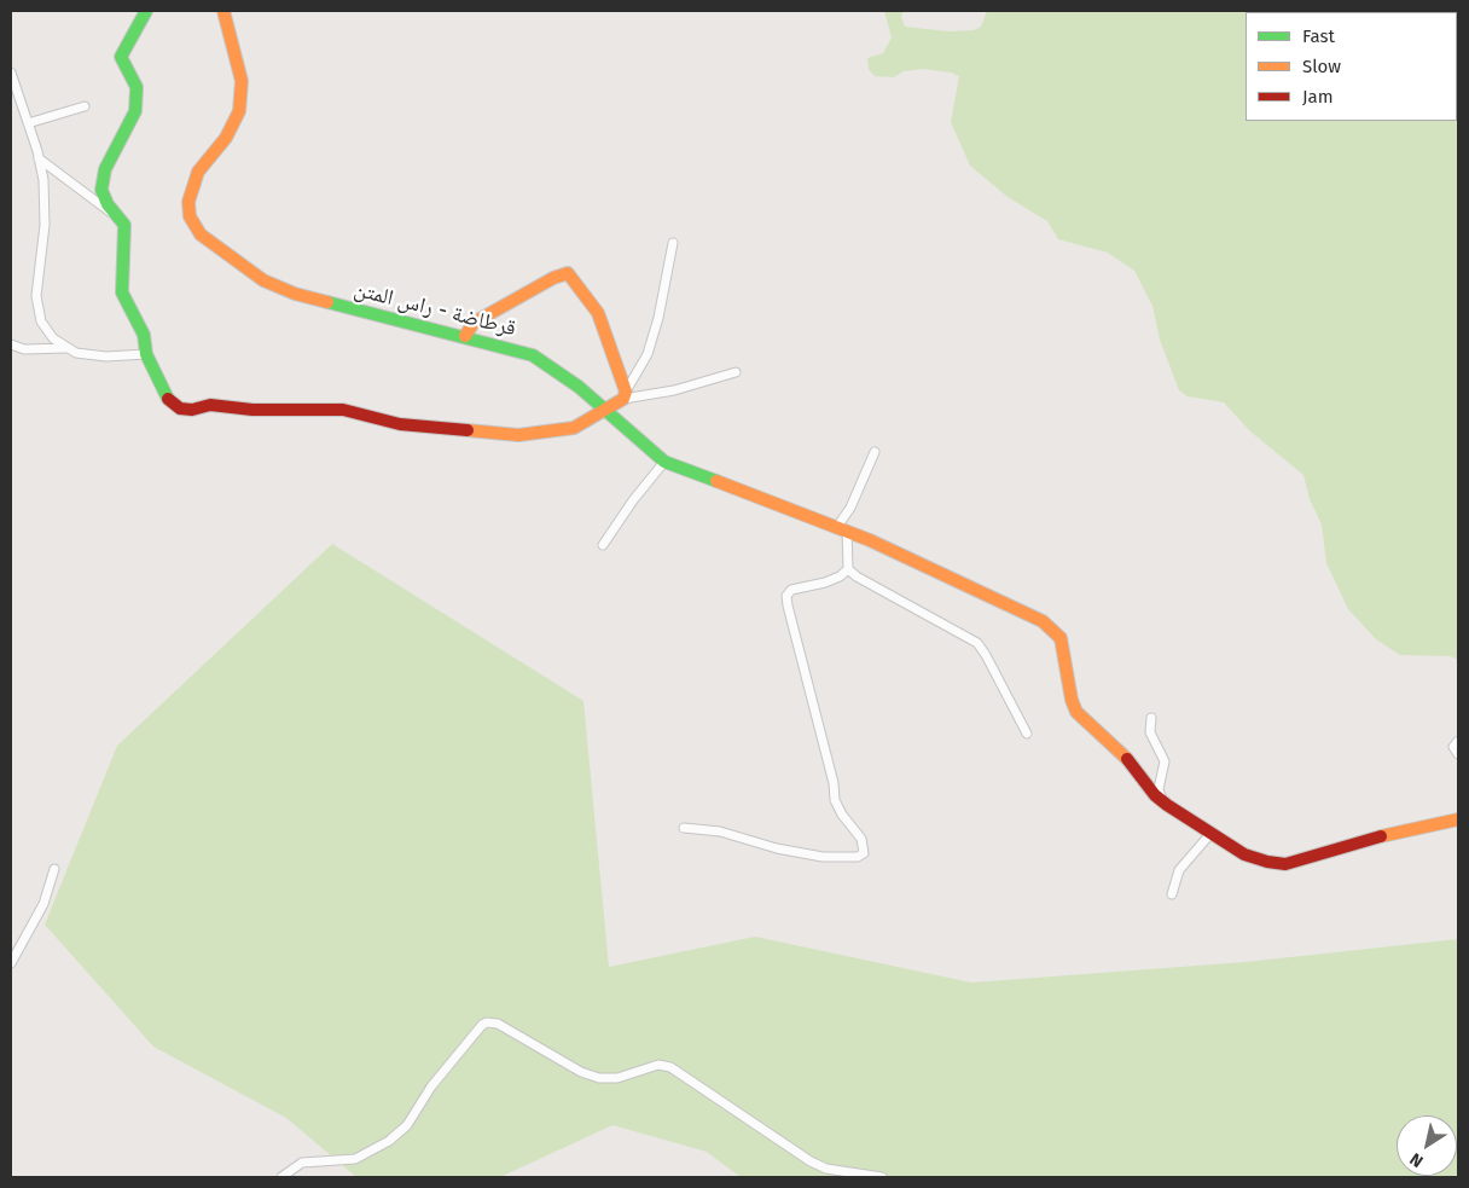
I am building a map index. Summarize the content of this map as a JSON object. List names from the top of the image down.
{
  "streets": {
    "main road": ["قرطاضة - راس المتن"]
  },
  "legend": ["Fast", "Slow", "Jam"],
  "north": "bottom left"
}
